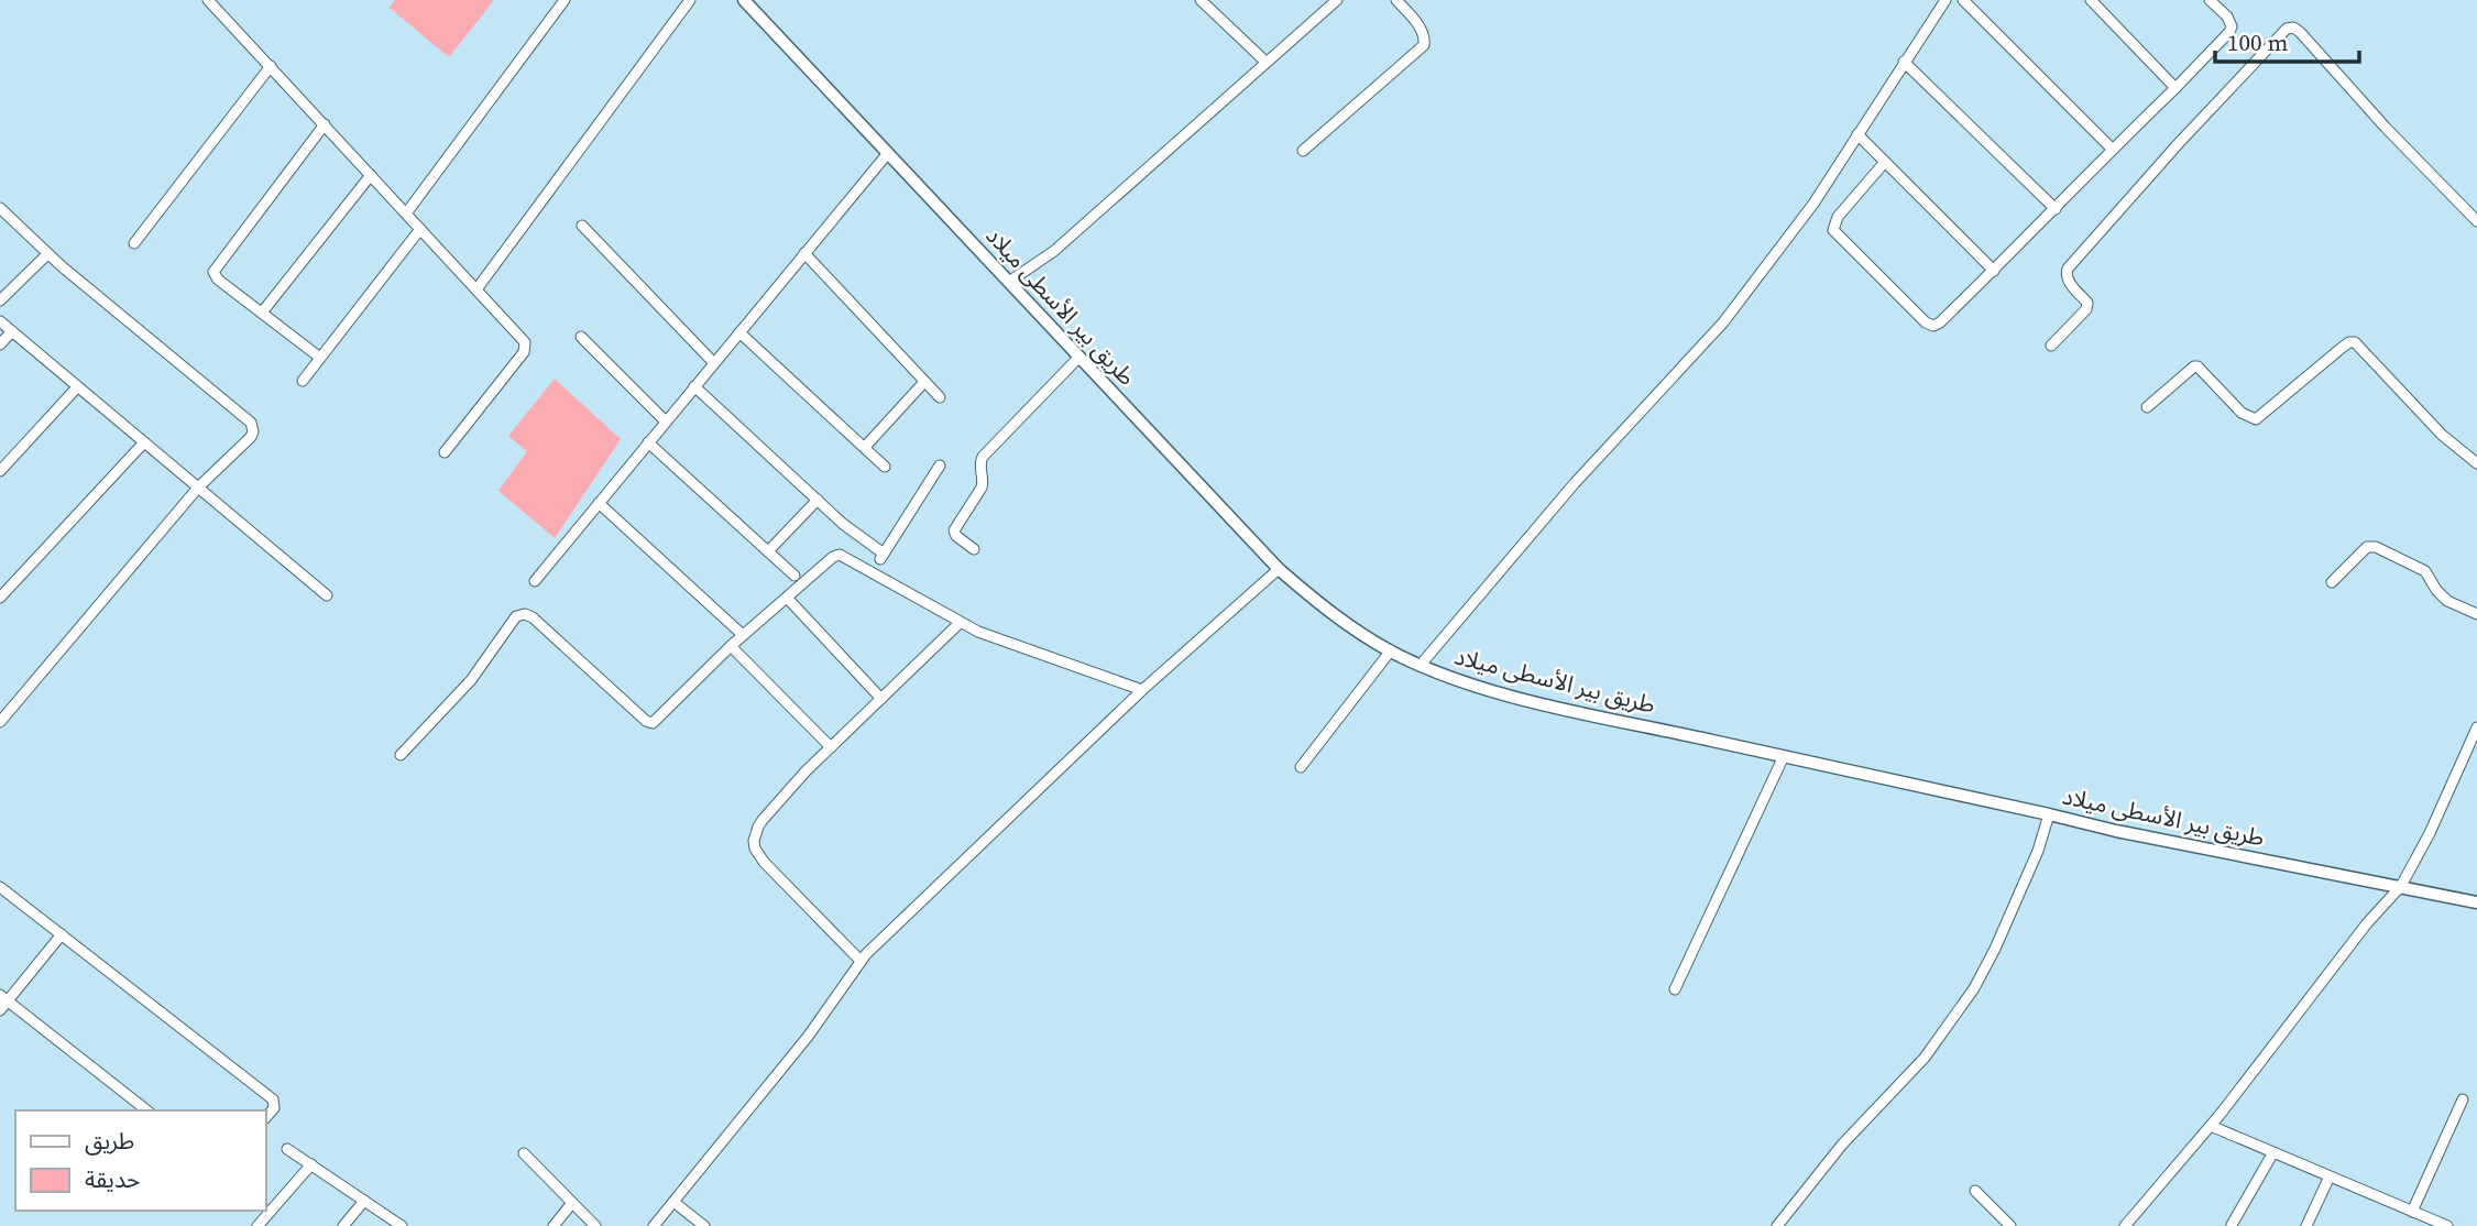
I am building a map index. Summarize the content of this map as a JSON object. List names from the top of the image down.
{
  "streets": {
    "main road": ["طريق بير الأسطى ميلاد"]
  },
  "legend": ["طريق", "حديقة"],
  "scale_bar": "100 m"
}
